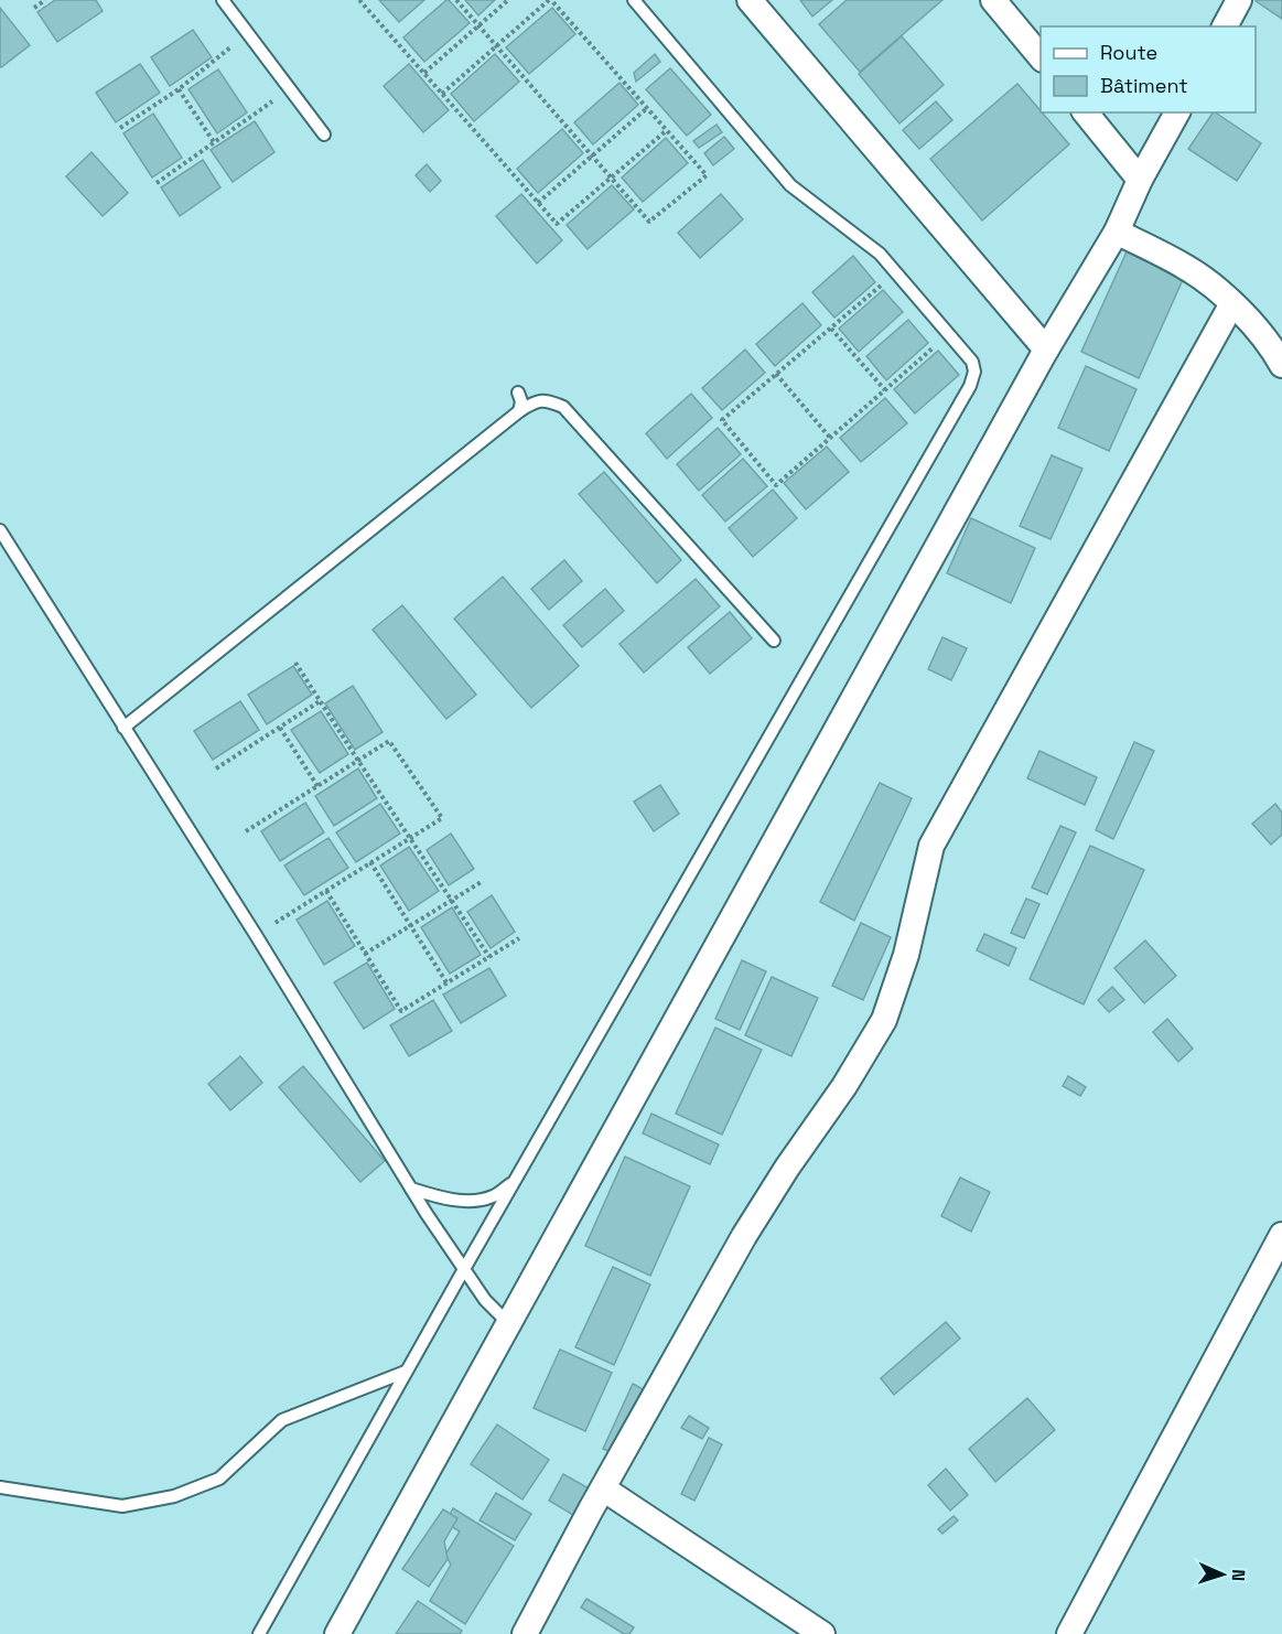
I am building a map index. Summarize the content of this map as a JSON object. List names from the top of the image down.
{
  "legend": ["Route", "Bâtiment"],
  "north": "right"
}
